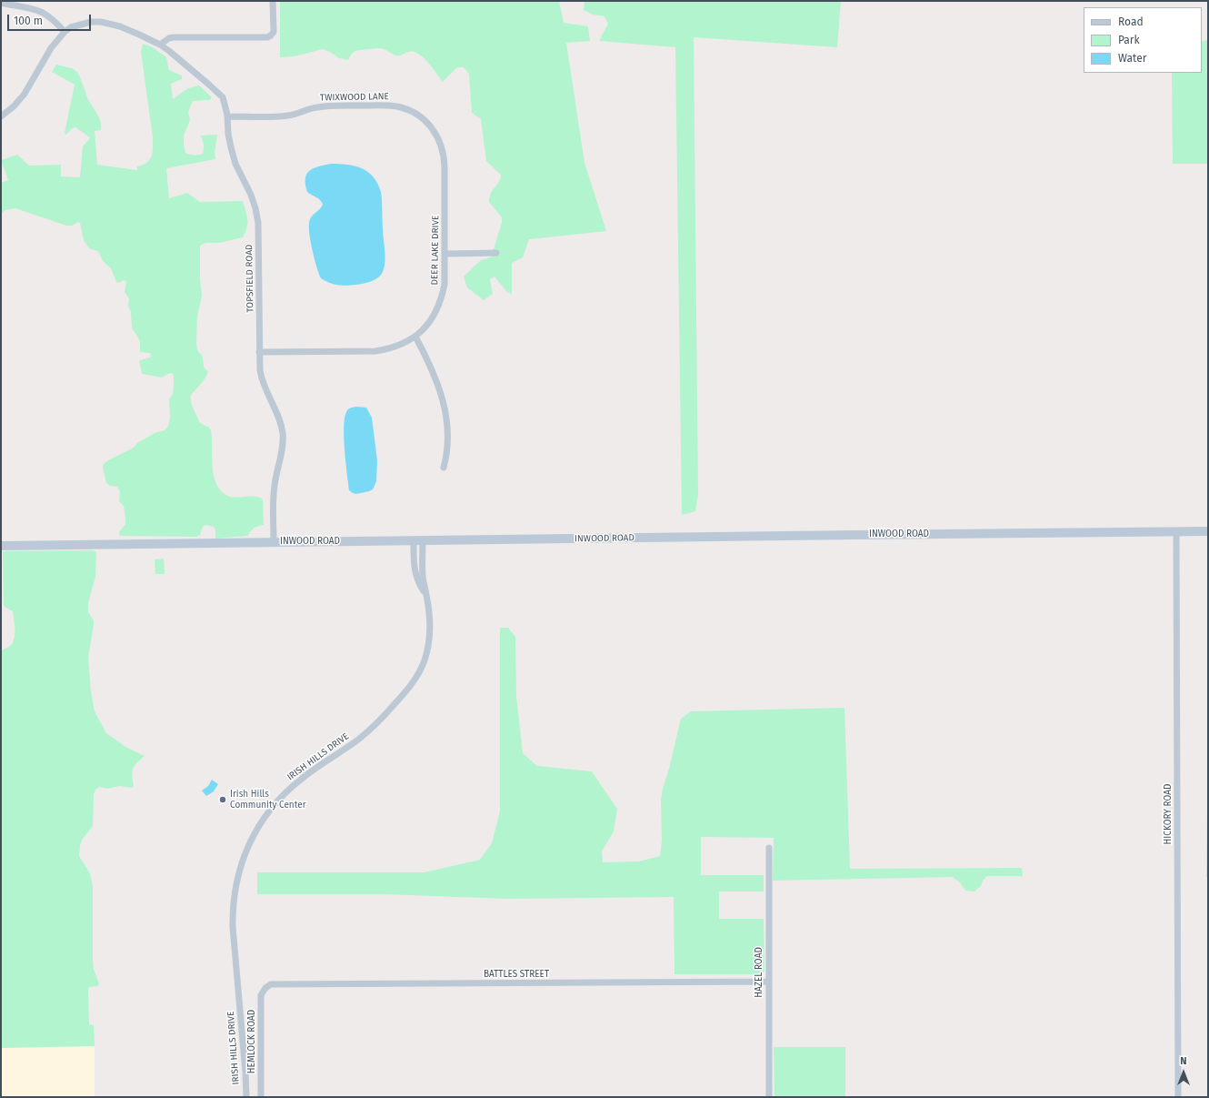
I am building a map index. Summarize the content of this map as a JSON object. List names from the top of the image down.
{
  "streets": {
    "street": [
      "TWIXWOOD LANE",
      "DEER LAKE DRIVE",
      "TOPSFIELD ROAD",
      "INWOOD ROAD",
      "IRISH HILLS DRIVE",
      "HICKORY ROAD",
      "HAZEL ROAD",
      "BATTLES STREET",
      "HEMLOCK ROAD"
    ]
  },
  "crossings": [
    ["TWIXWOOD LANE", "DEER LAKE DRIVE"],
    ["TWIXWOOD LANE", "TOPSFIELD ROAD"],
    ["DEER LAKE DRIVE", "TOPSFIELD ROAD"],
    ["TOPSFIELD ROAD", "INWOOD ROAD"],
    ["INWOOD ROAD", "IRISH HILLS DRIVE"],
    ["INWOOD ROAD", "HICKORY ROAD"],
    ["HAZEL ROAD", "BATTLES STREET"],
    ["BATTLES STREET", "HEMLOCK ROAD"]
  ],
  "places": ["Irish Hills Community Center"],
  "legend": ["Road", "Park", "Water"],
  "scale_bar": "100 m",
  "north": "top"
}
